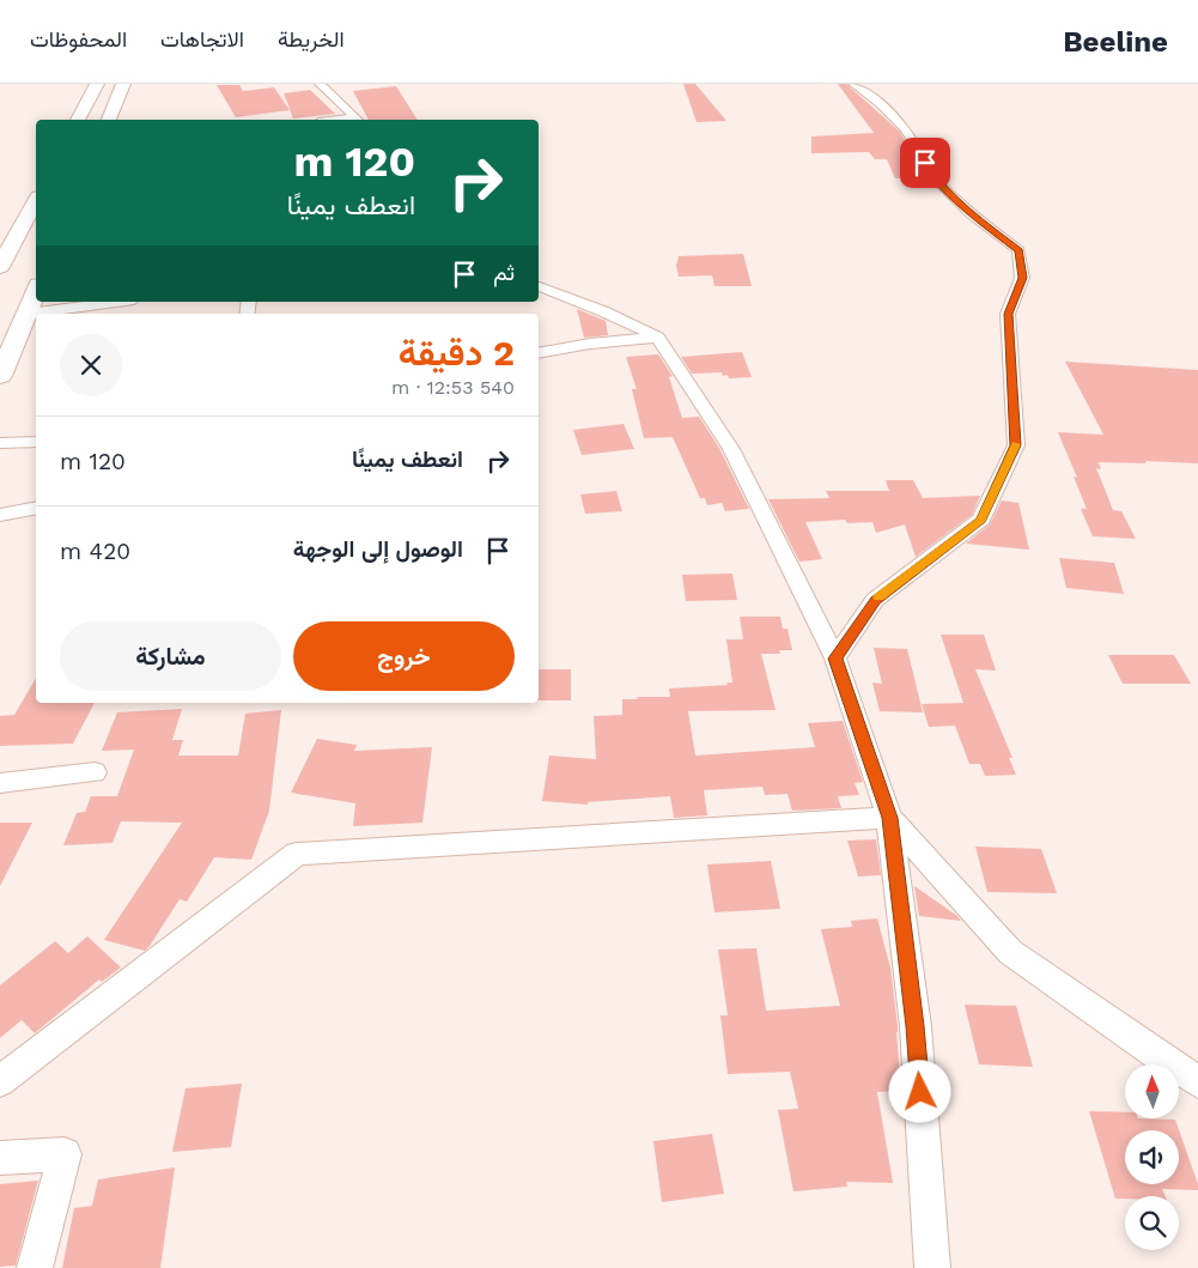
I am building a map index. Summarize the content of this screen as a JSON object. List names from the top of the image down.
{
  "north": "top",
  "page": {
    "header": "Beeline",
    "nav": ["الخريطة", "الاتجاهات", "المحفوظات"],
    "turn": ["120 m", "انعطف يمينًا"],
    "then": "ثم",
    "heading": ["2 دقيقة", "540 m · 12:53"],
    "list": [
      {
        "name": "انعطف يمينًا",
        "value": "120 m"
      },
      {
        "name": "الوصول إلى الوجهة",
        "value": "420 m"
      }
    ],
    "buttons": ["خروج", "مشاركة"]
  }
}
